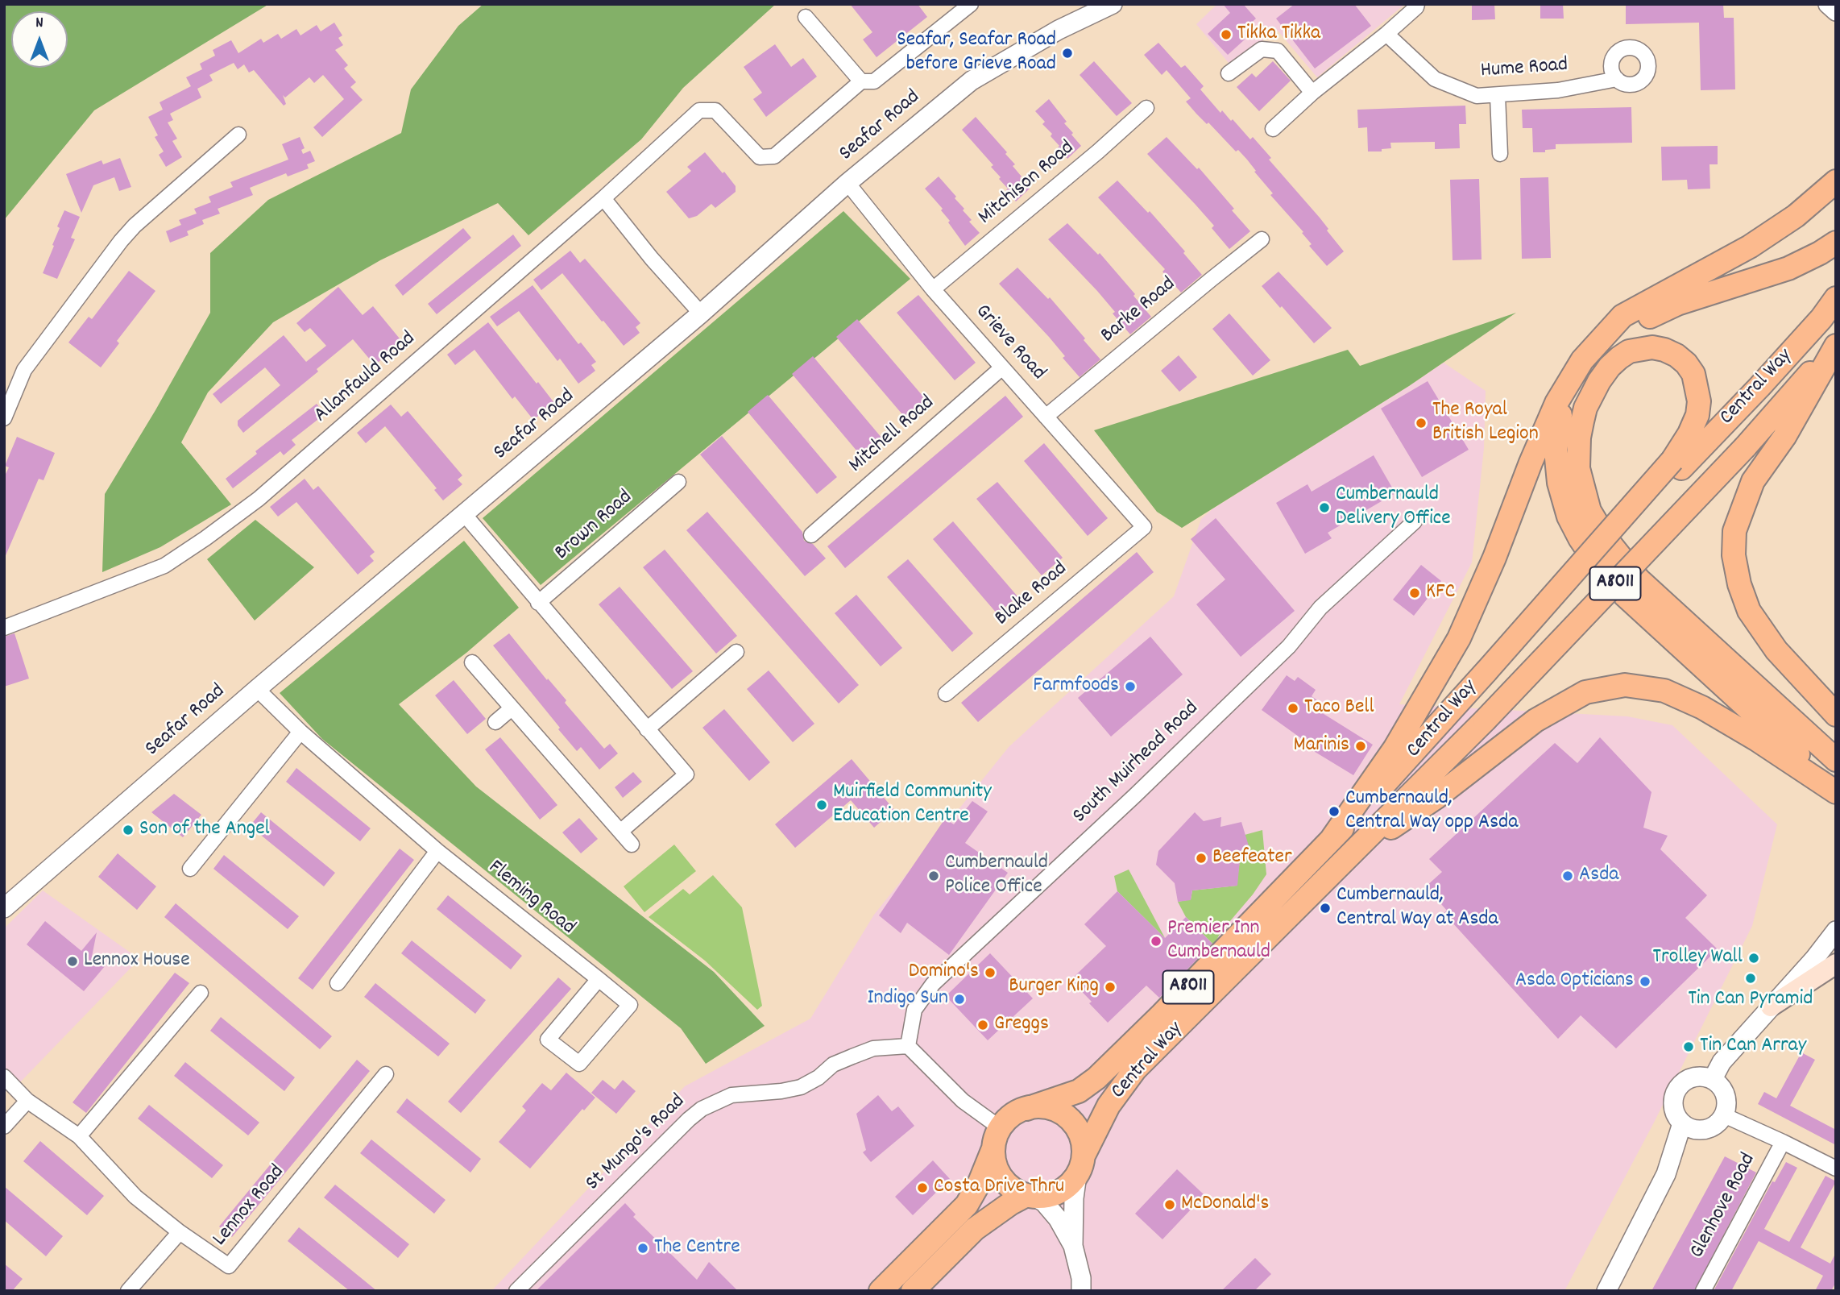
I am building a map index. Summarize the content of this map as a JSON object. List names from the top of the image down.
{
  "streets": {
    "main road": ["Central Way", "A8011"],
    "street": [
      "Hume Road",
      "Seafar Road",
      "Mitchison Road",
      "Barke Road",
      "Grieve Road",
      "Allanfauld Road",
      "Mitchell Road",
      "Brown Road",
      "Blake Road",
      "South Muirhead Road",
      "Fleming Road",
      "St Mungo's Road",
      "Lennox Road",
      "Glenhove Road"
    ]
  },
  "crossings": [
    ["Seafar Road", "Grieve Road"],
    ["Seafar Road", "Fleming Road"],
    ["Mitchison Road", "Grieve Road"],
    ["Barke Road", "Grieve Road"],
    ["Grieve Road", "Mitchell Road"],
    ["Grieve Road", "Blake Road"],
    ["South Muirhead Road", "St Mungo's Road"]
  ],
  "places": [
    "Tikka Tikka",
    "Seafar, Seafar Road before Grieve Road",
    "The Royal British Legion",
    "Cumbernauld Delivery Office",
    "KFC",
    "Farmfoods",
    "Taco Bell",
    "Marinis",
    "Muirfield Community Education Centre",
    "Cumbernauld, Central Way opp Asda",
    "Son of the Angel",
    "Beefeater",
    "Cumbernauld Police Office",
    "Asda",
    "Cumbernauld, Central Way at Asda",
    "Premier Inn Cumbernauld",
    "Trolley Wall",
    "Lennox House",
    "Domino's",
    "Tin Can Pyramid",
    "Asda Opticians",
    "Burger King",
    "Indigo Sun",
    "Greggs",
    "Tin Can Array",
    "Costa Drive Thru",
    "McDonald's",
    "The Centre"
  ],
  "north": "top"
}
